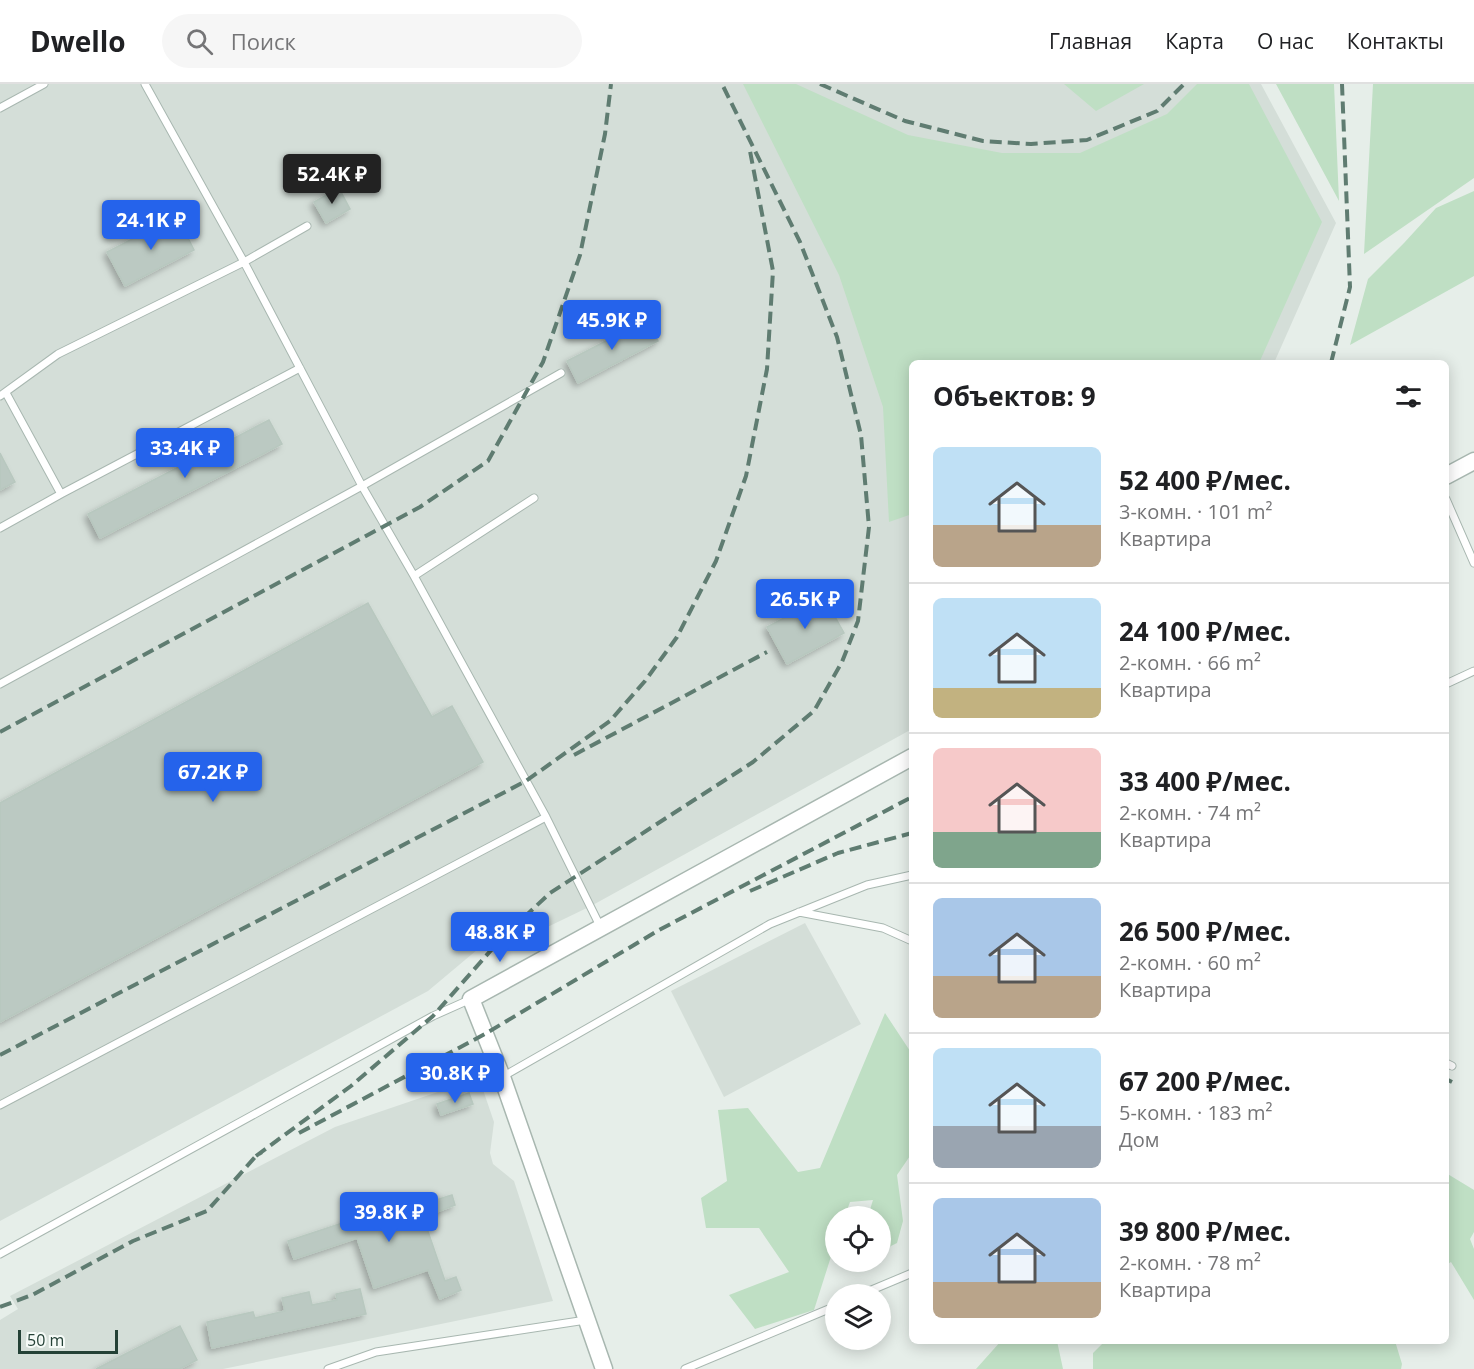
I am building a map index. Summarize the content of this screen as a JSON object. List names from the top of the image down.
{
  "scale_bar": "50 m",
  "page": {
    "header": "Dwello",
    "search": "Поиск",
    "nav": [
      "Главная",
      "Карта",
      "О нас",
      "Контакты"
    ],
    "price": [
      "52.4K ₽",
      "24.1K ₽",
      "45.9K ₽",
      "33.4K ₽",
      "26.5K ₽",
      "67.2K ₽",
      "48.8K ₽",
      "30.8K ₽",
      "39.8K ₽"
    ],
    "heading": "Объектов: 9",
    "list": [
      {
        "name": "52 400 ₽/мес.",
        "note": "3-комн. · 101 m² · Квартира"
      },
      {
        "name": "24 100 ₽/мес.",
        "note": "2-комн. · 66 m² · Квартира"
      },
      {
        "name": "33 400 ₽/мес.",
        "note": "2-комн. · 74 m² · Квартира"
      },
      {
        "name": "26 500 ₽/мес.",
        "note": "2-комн. · 60 m² · Квартира"
      },
      {
        "name": "67 200 ₽/мес.",
        "note": "5-комн. · 183 m² · Дом"
      },
      {
        "name": "39 800 ₽/мес.",
        "note": "2-комн. · 78 m² · Квартира"
      }
    ],
    "scale": "50 m"
  }
}
